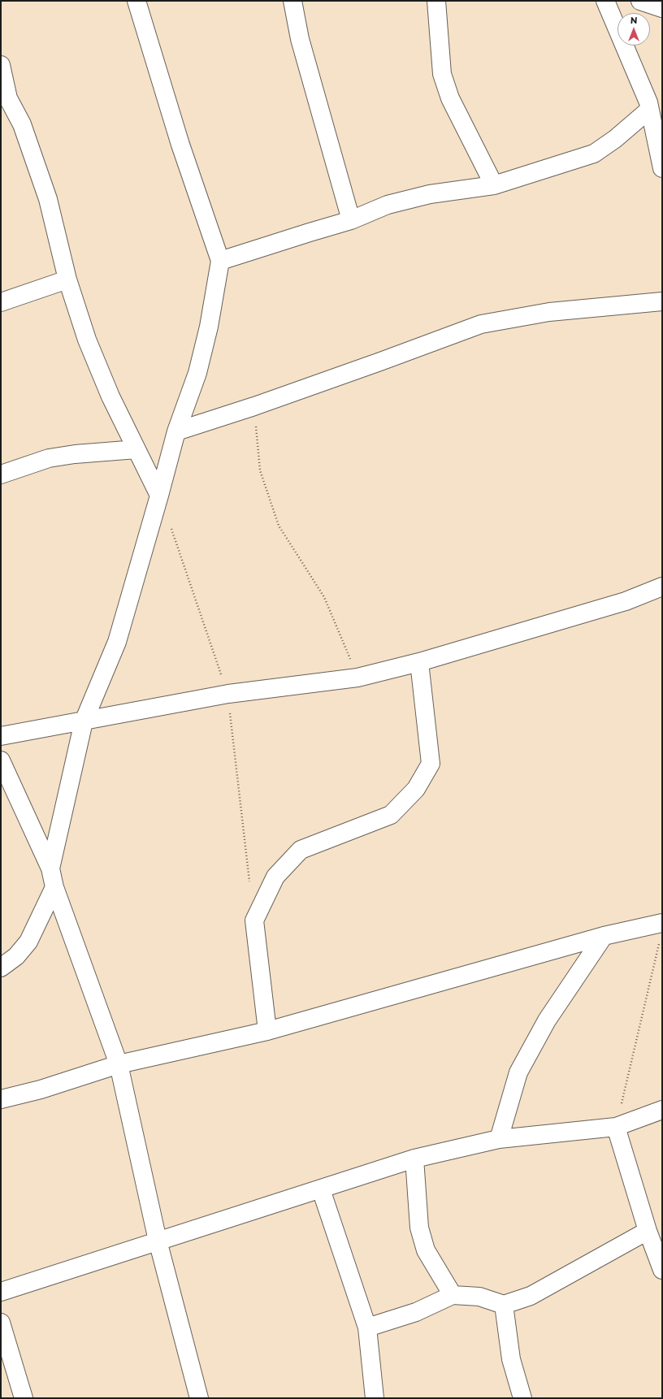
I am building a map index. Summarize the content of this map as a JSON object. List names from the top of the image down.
{
  "north": "top"
}
